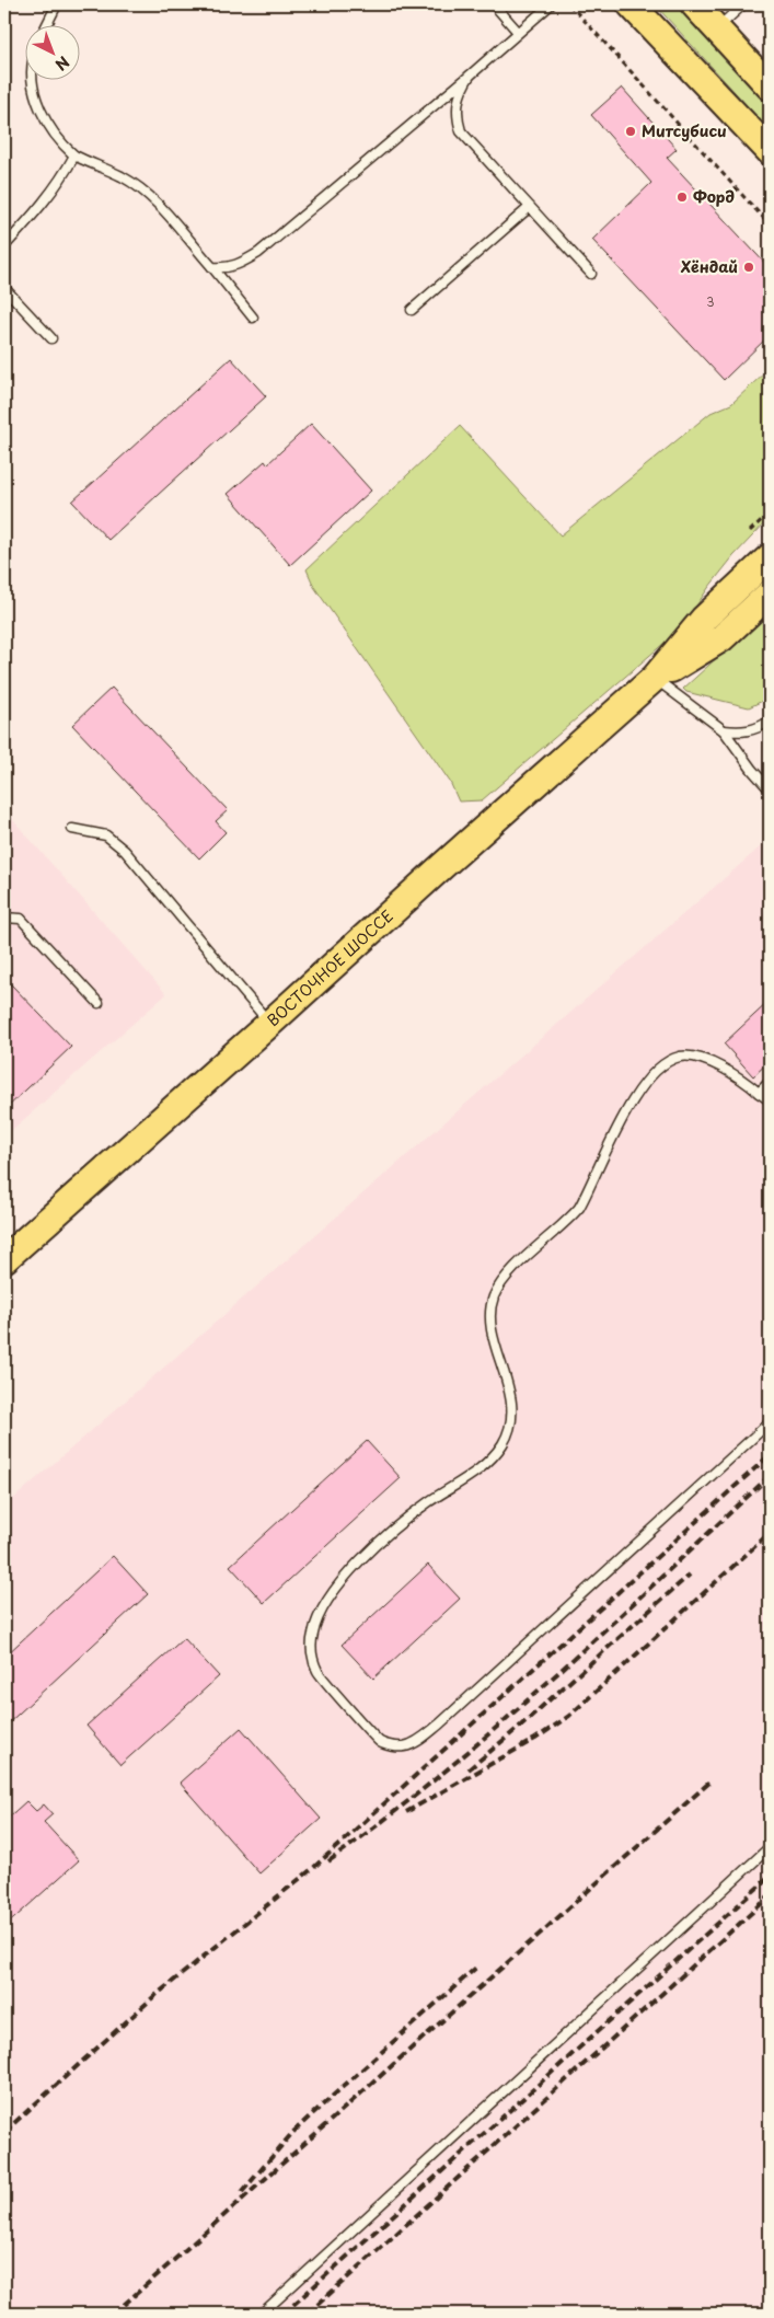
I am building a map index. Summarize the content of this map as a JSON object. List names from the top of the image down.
{
  "streets": {
    "main road": ["ВОСТОЧНОЕ ШОССЕ"]
  },
  "places": ["Митсубиси", "Форд", "Хёндай"],
  "house_numbers": ["3"],
  "north": "bottom right"
}
